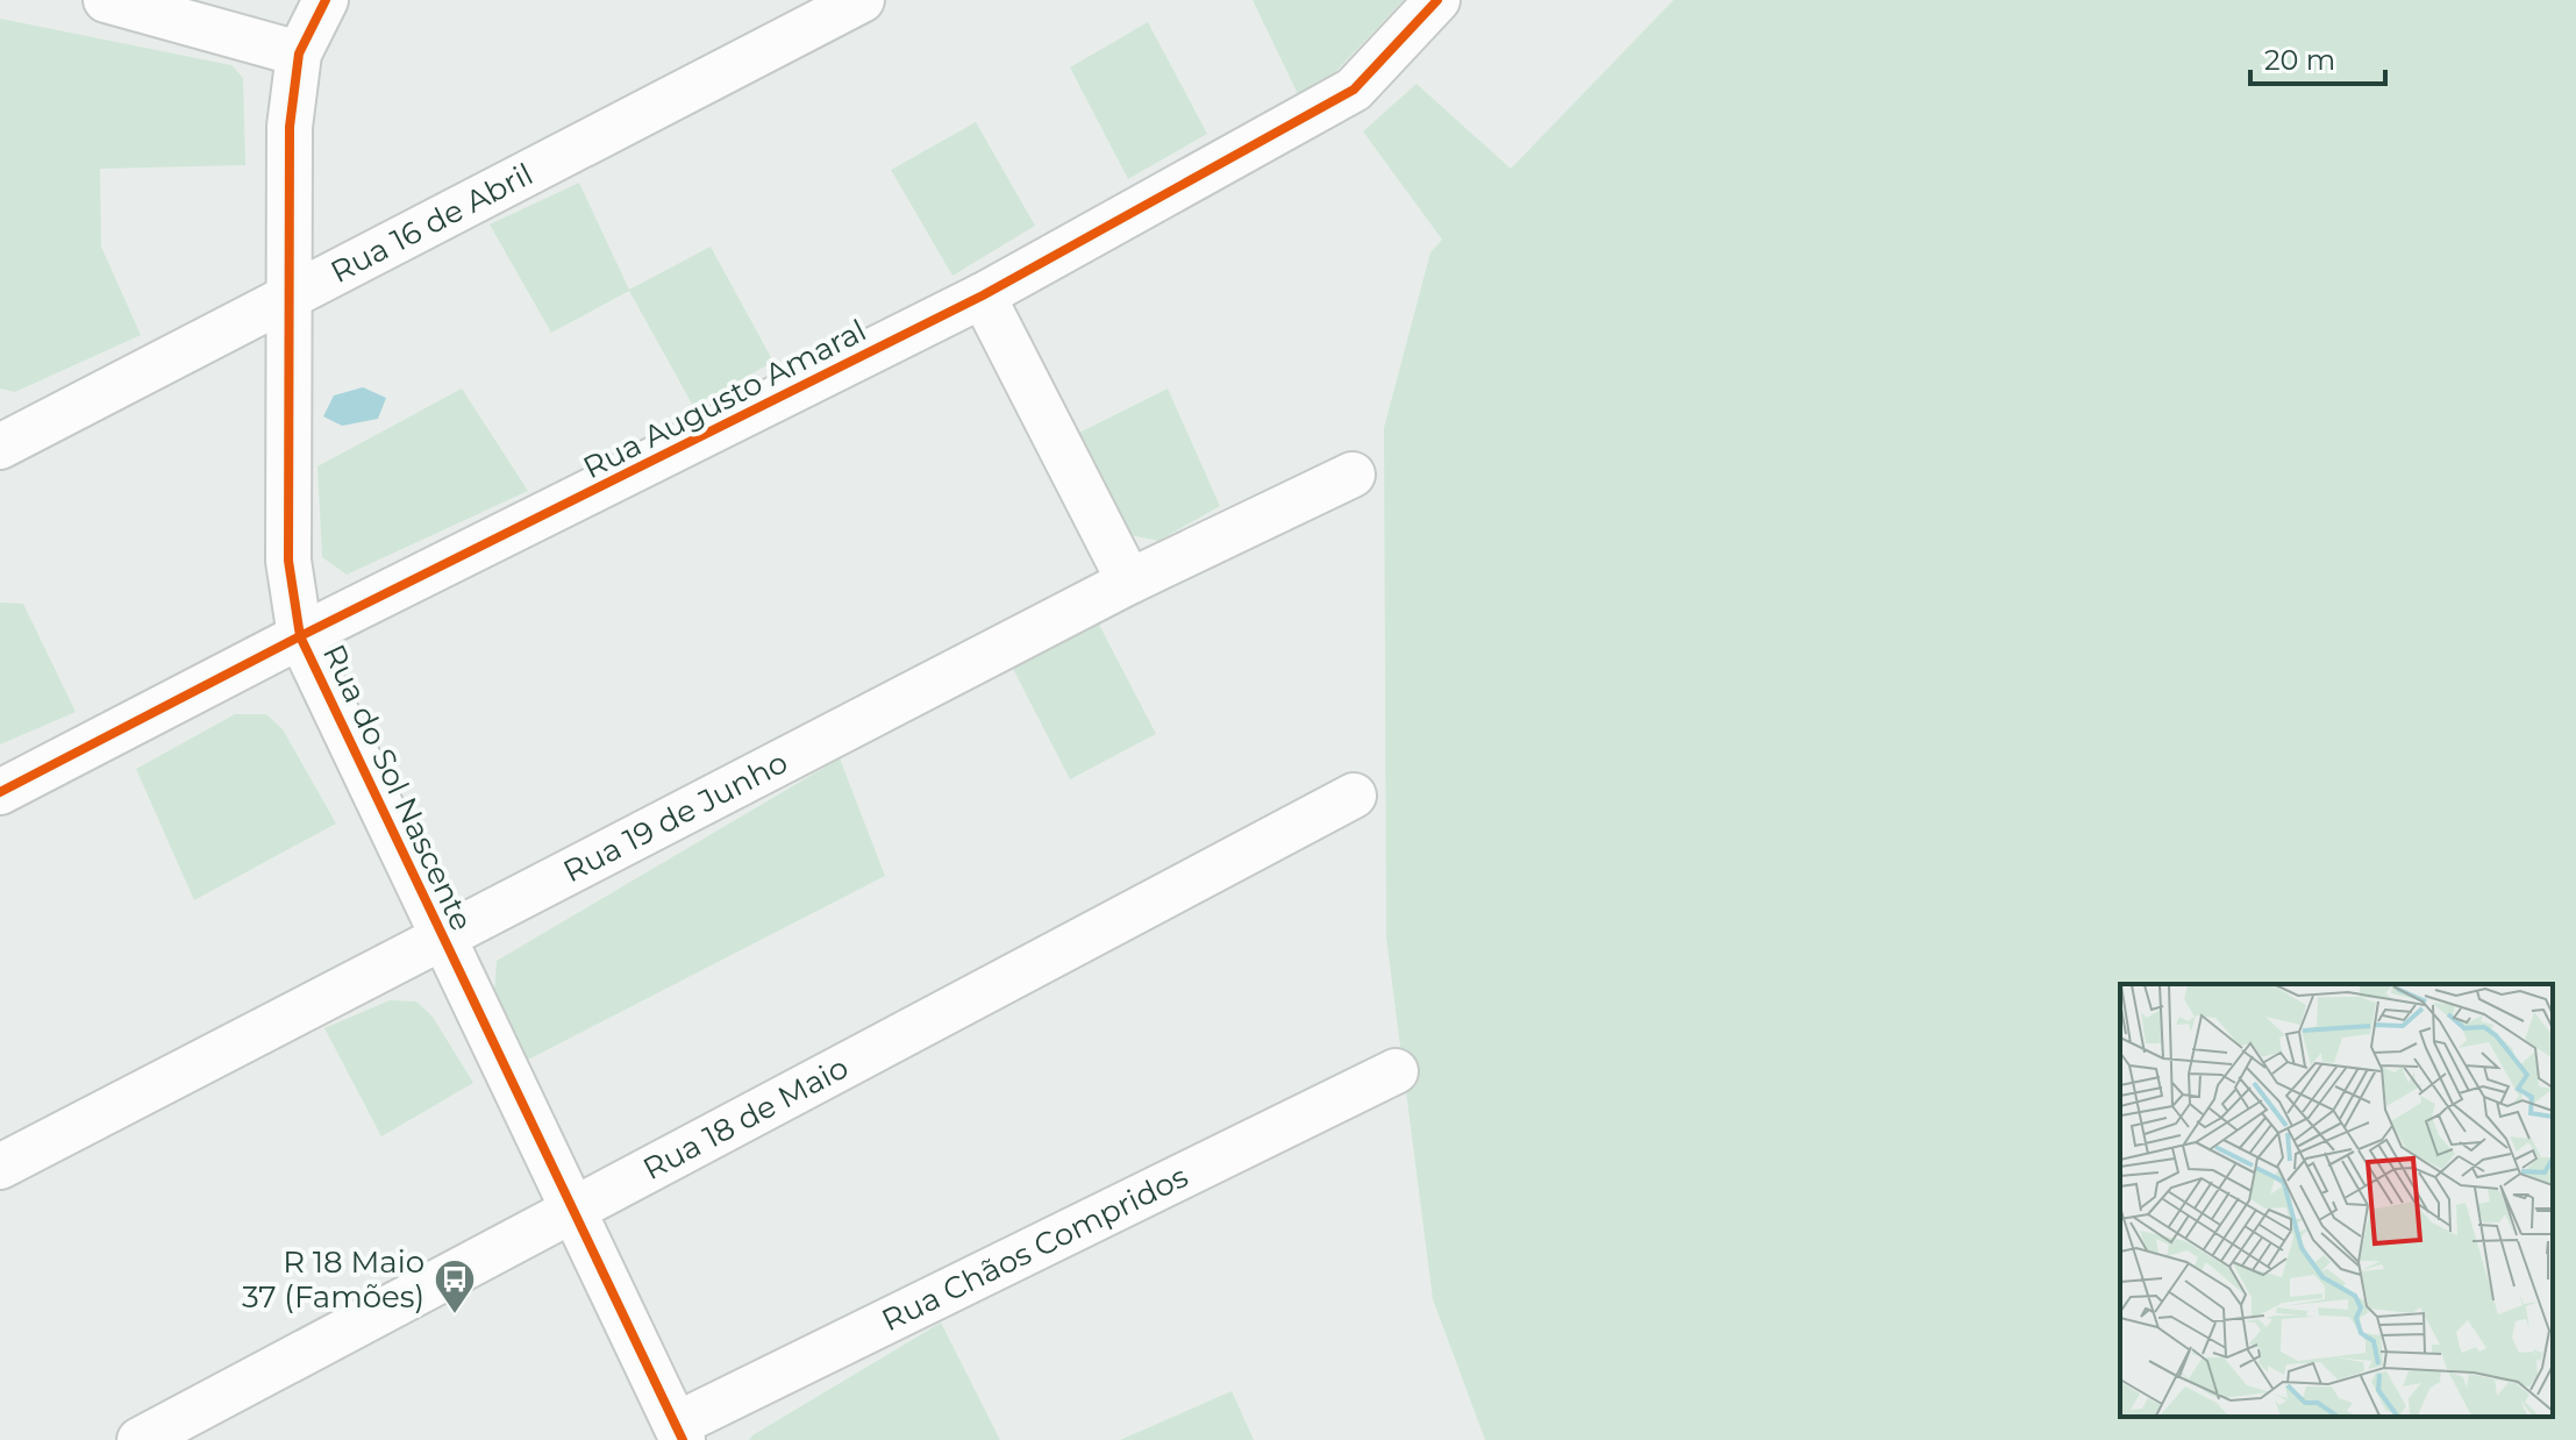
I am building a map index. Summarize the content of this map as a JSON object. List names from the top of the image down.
{
  "streets": {
    "street": [
      "Rua 16 de Abril",
      "Rua Augusto Amaral",
      "Rua do Sol Nascente",
      "Rua 19 de Junho",
      "Rua 18 de Maio",
      "Rua Chãos Compridos"
    ]
  },
  "crossings": [
    ["Rua 16 de Abril", "Rua do Sol Nascente"],
    ["Rua Augusto Amaral", "Rua do Sol Nascente"],
    ["Rua do Sol Nascente", "Rua 19 de Junho"],
    ["Rua do Sol Nascente", "Rua 18 de Maio"],
    ["Rua do Sol Nascente", "Rua Chãos Compridos"]
  ],
  "places": {
    "bus stop": ["R 18 Maio 37 (Famões)"]
  },
  "scale_bar": "20 m"
}
